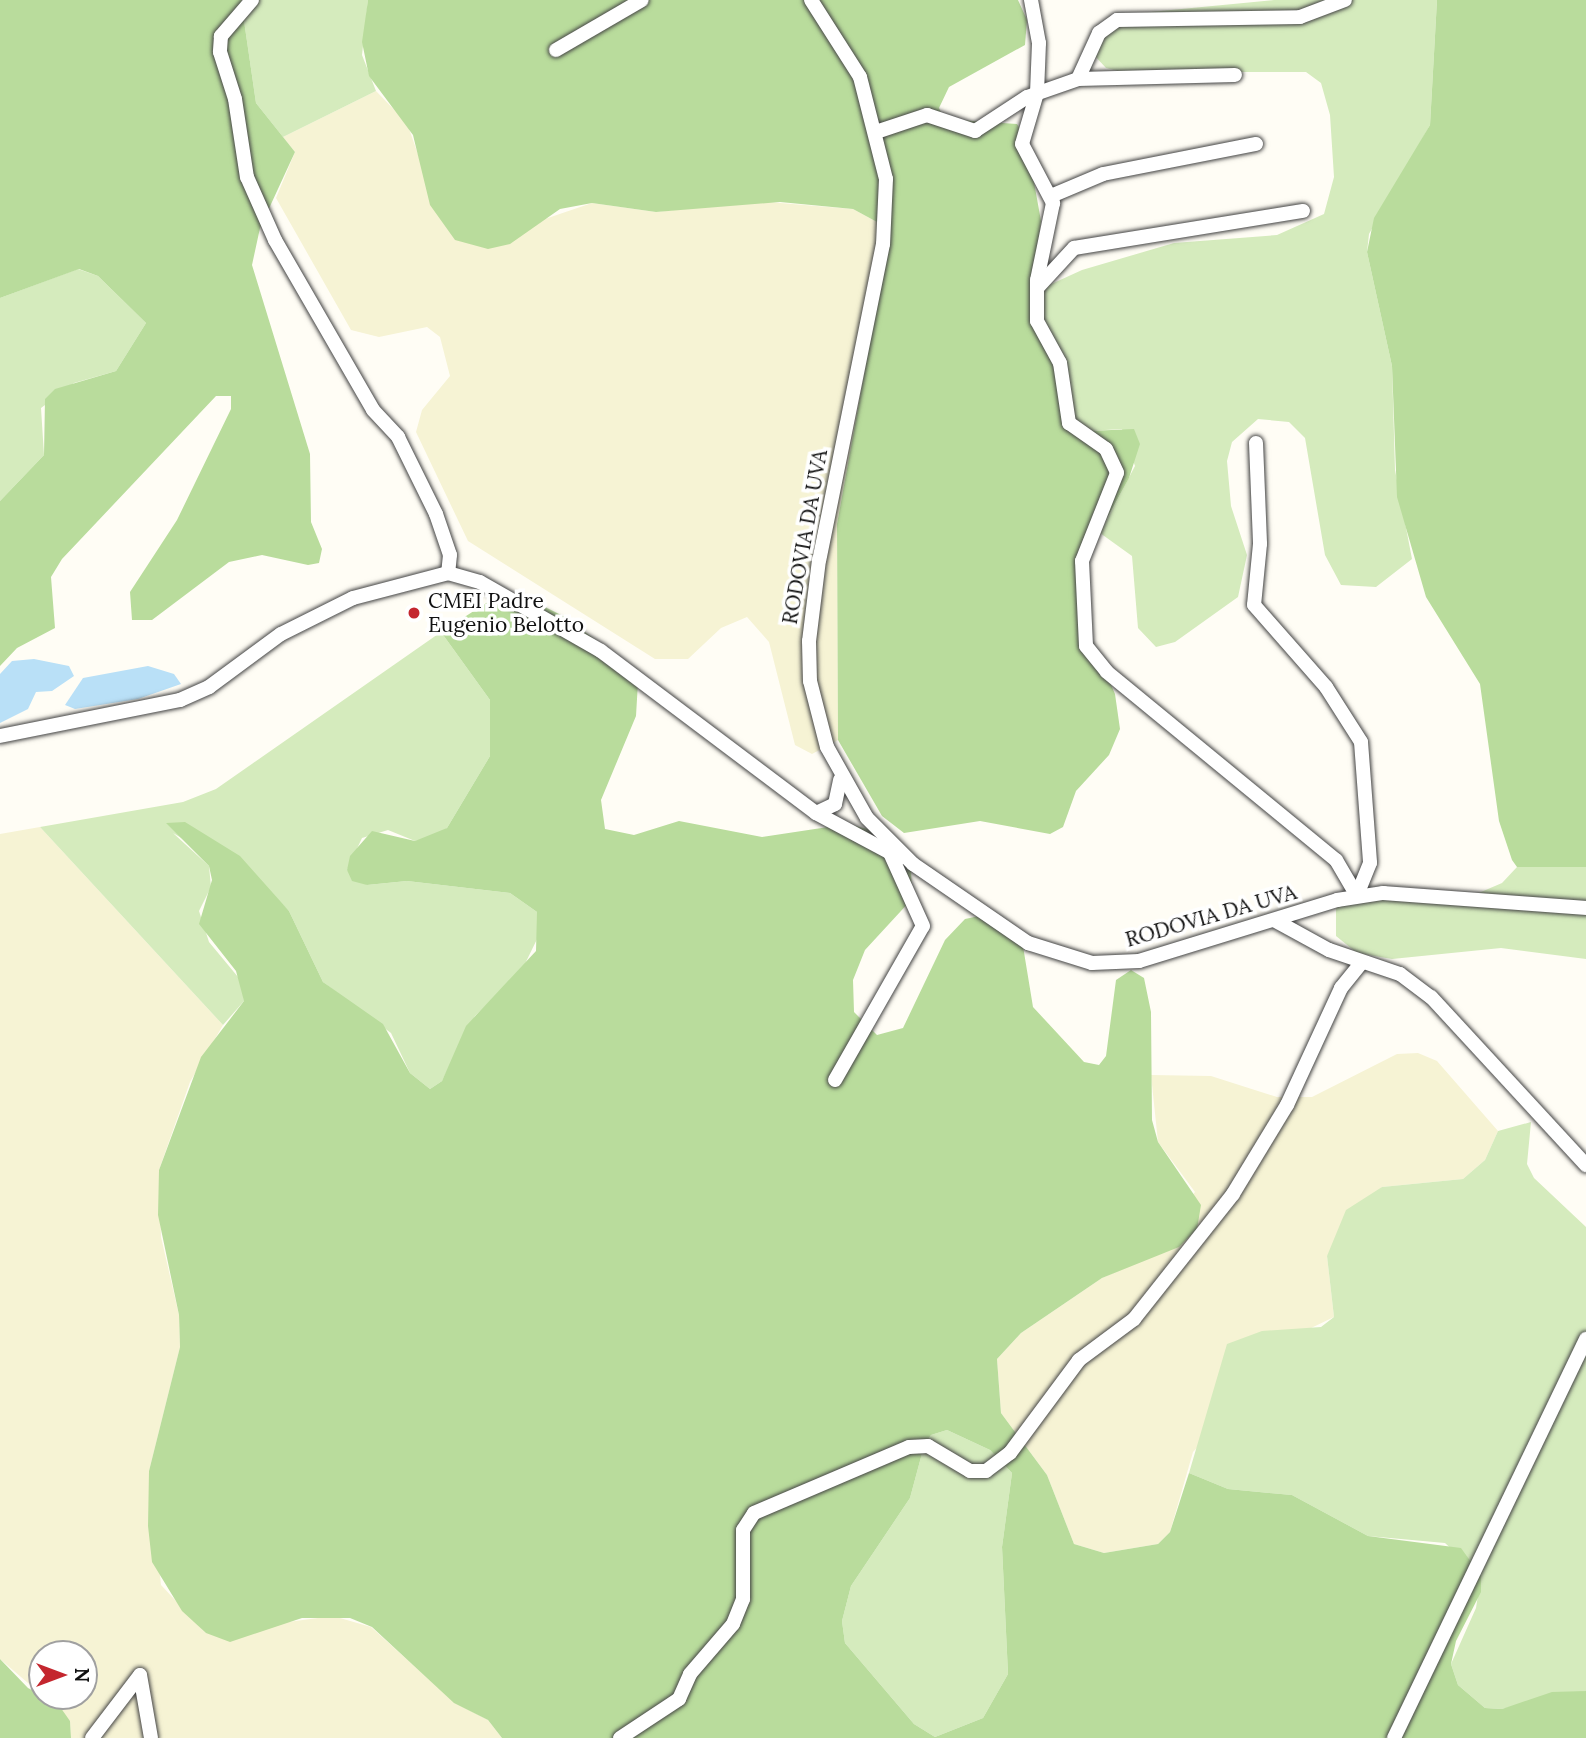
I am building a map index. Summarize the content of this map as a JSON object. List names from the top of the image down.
{
  "streets": {
    "street": ["RODOVIA DA UVA"]
  },
  "places": ["CMEI Padre Eugenio Belotto"],
  "north": "right"
}
